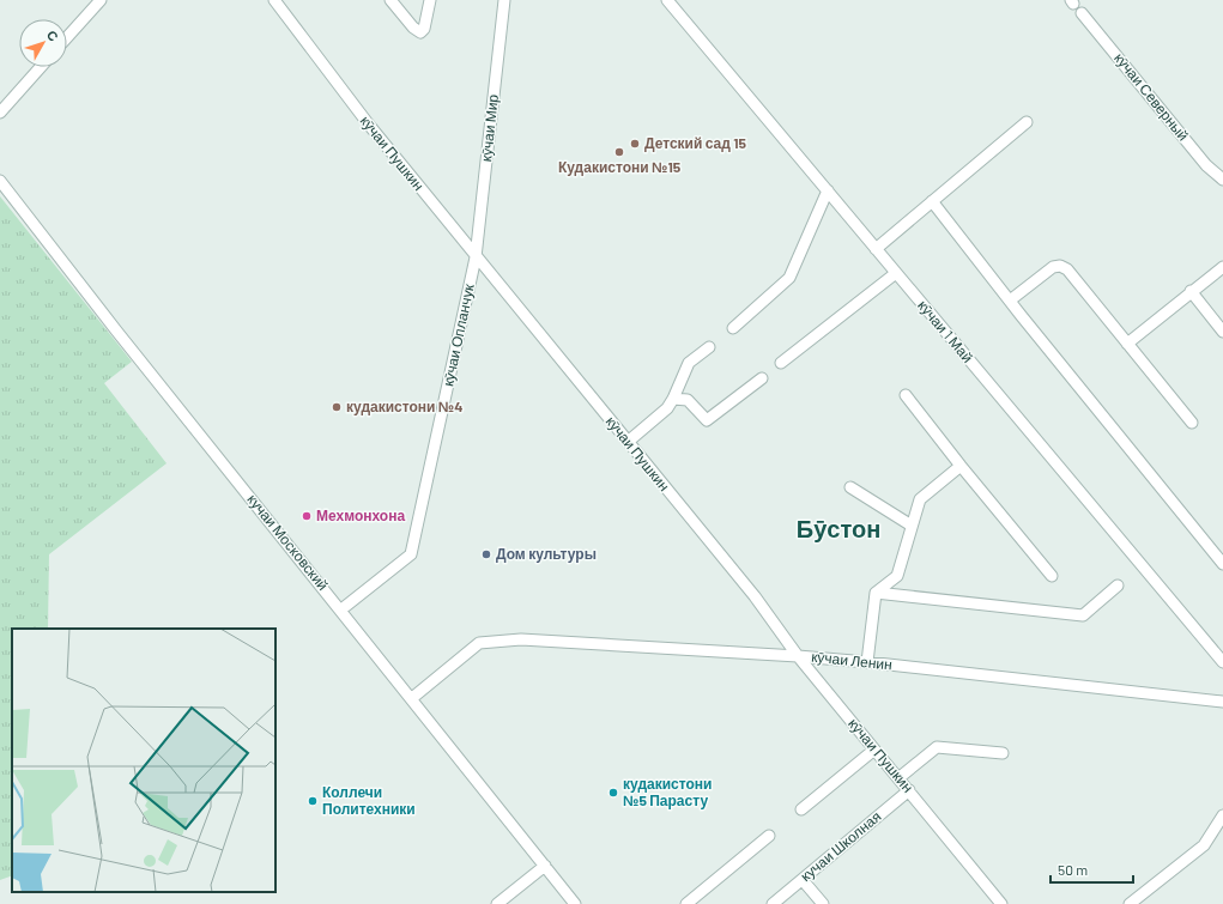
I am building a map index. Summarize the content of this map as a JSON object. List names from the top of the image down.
{
  "streets": {
    "street": [
      "кӯчаи Северный",
      "кӯчаи Мир",
      "кӯчаи Пушкин",
      "кӯчаи 1 Май",
      "кӯчаи Опланчук",
      "кучаи Московский",
      "кӯчаи Ленин",
      "кучаи Школная"
    ]
  },
  "crossings": [
    ["кӯчаи Мир", "кӯчаи Пушкин"],
    ["кӯчаи Мир", "кӯчаи Опланчук"],
    ["кӯчаи Пушкин", "кӯчаи Опланчук"],
    ["кӯчаи Пушкин", "кӯчаи Ленин"],
    ["кӯчаи Пушкин", "кучаи Школная"],
    ["кӯчаи Опланчук", "кучаи Московский"],
    ["кучаи Московский", "кӯчаи Ленин"]
  ],
  "districts": ["Бӯстон"],
  "places": [
    "Детский сад 15",
    "Кудакистони №15",
    "кудакистони №4",
    "Мехмонхона",
    "Дом культуры",
    "кудакистони №5 Парасту",
    "Коллечи Политехники"
  ],
  "scale_bar": "50 m",
  "north": "top right"
}
